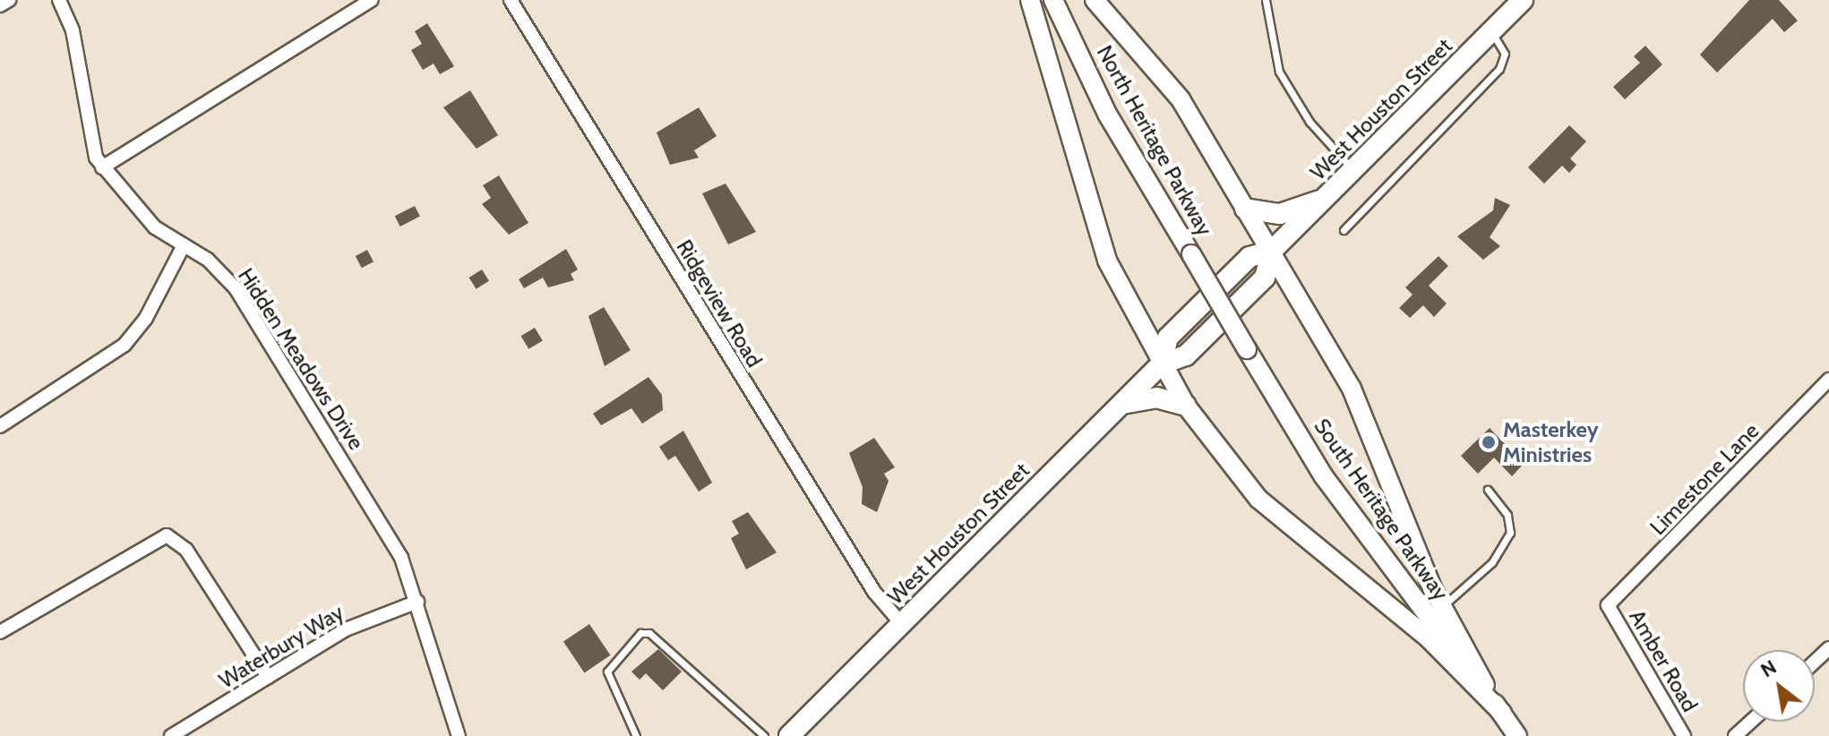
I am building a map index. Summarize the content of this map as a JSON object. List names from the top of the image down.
{
  "streets": {
    "main road": ["West Houston Street", "North Heritage Parkway", "South Heritage Parkway"],
    "street": [
      "Ridgeview Road",
      "Hidden Meadows Drive",
      "Limestone Lane",
      "Waterbury Way",
      "Amber Road"
    ]
  },
  "crossings": [
    ["West Houston Street", "Ridgeview Road"],
    ["North Heritage Parkway", "South Heritage Parkway"],
    ["Hidden Meadows Drive", "Waterbury Way"],
    ["Limestone Lane", "Amber Road"]
  ],
  "places": ["Masterkey Ministries"],
  "north": "top left"
}
